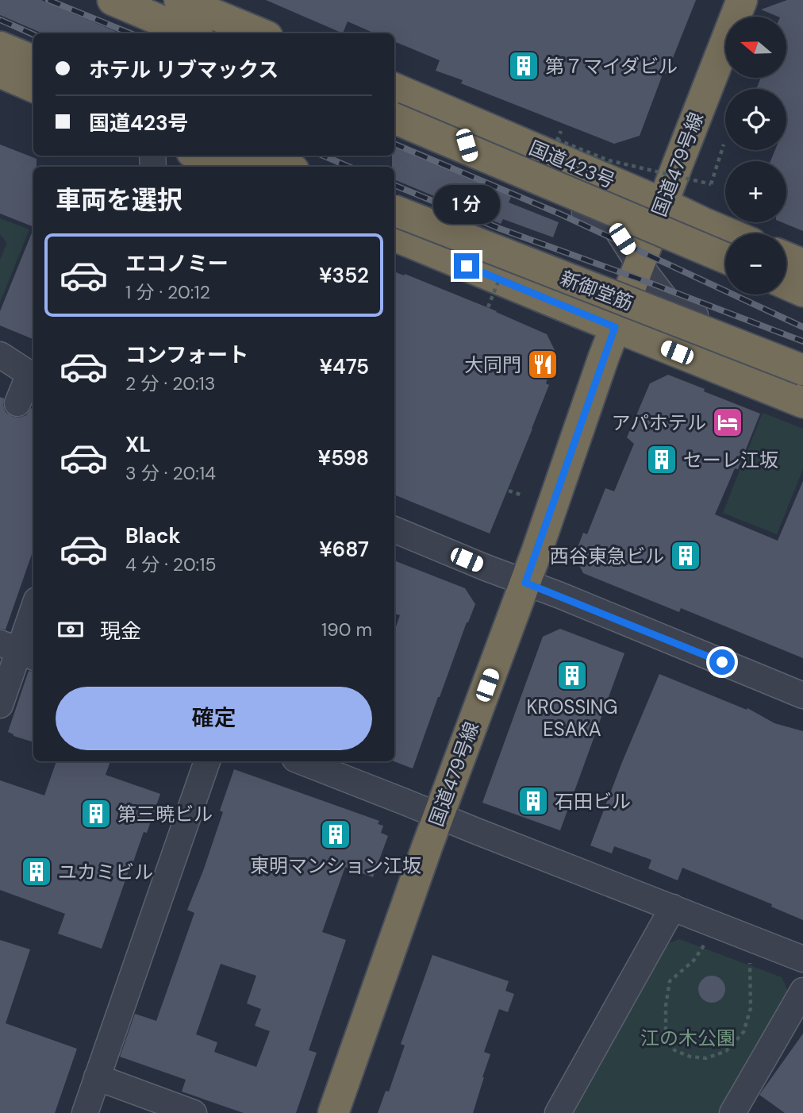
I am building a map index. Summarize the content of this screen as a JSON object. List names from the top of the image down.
{
  "streets": {
    "highway": ["国道423号", "国道479号線", "新御堂筋"]
  },
  "crossings": [
    ["国道423号", "国道479号線"]
  ],
  "parks": ["江の木公園"],
  "places": {
    "building": [
      "第７マイダビル",
      "セーレ江坂",
      "西谷東急ビル",
      "KROSSING ESAKA",
      "石田ビル",
      "第三暁ビル",
      "東明マンション江坂",
      "ユカミビル"
    ],
    "restaurant": ["大同門"],
    "hotel": ["アパホテル"]
  },
  "north": "left",
  "page": {
    "map_buttons": ["+", "−"],
    "banner": ["ホテル リブマックス", "国道423号"],
    "heading": "車両を選択",
    "bubble": "1 分",
    "list": [
      {
        "name": "エコノミー",
        "note": "1 分 · 20:12",
        "value": "¥352"
      },
      {
        "name": "コンフォート",
        "note": "2 分 · 20:13",
        "value": "¥475"
      },
      {
        "name": "XL",
        "note": "3 分 · 20:14",
        "value": "¥598"
      },
      {
        "name": "Black",
        "note": "4 分 · 20:15",
        "value": "¥687"
      }
    ],
    "pay": ["現金", "190 m"],
    "buttons": "確定"
  }
}
